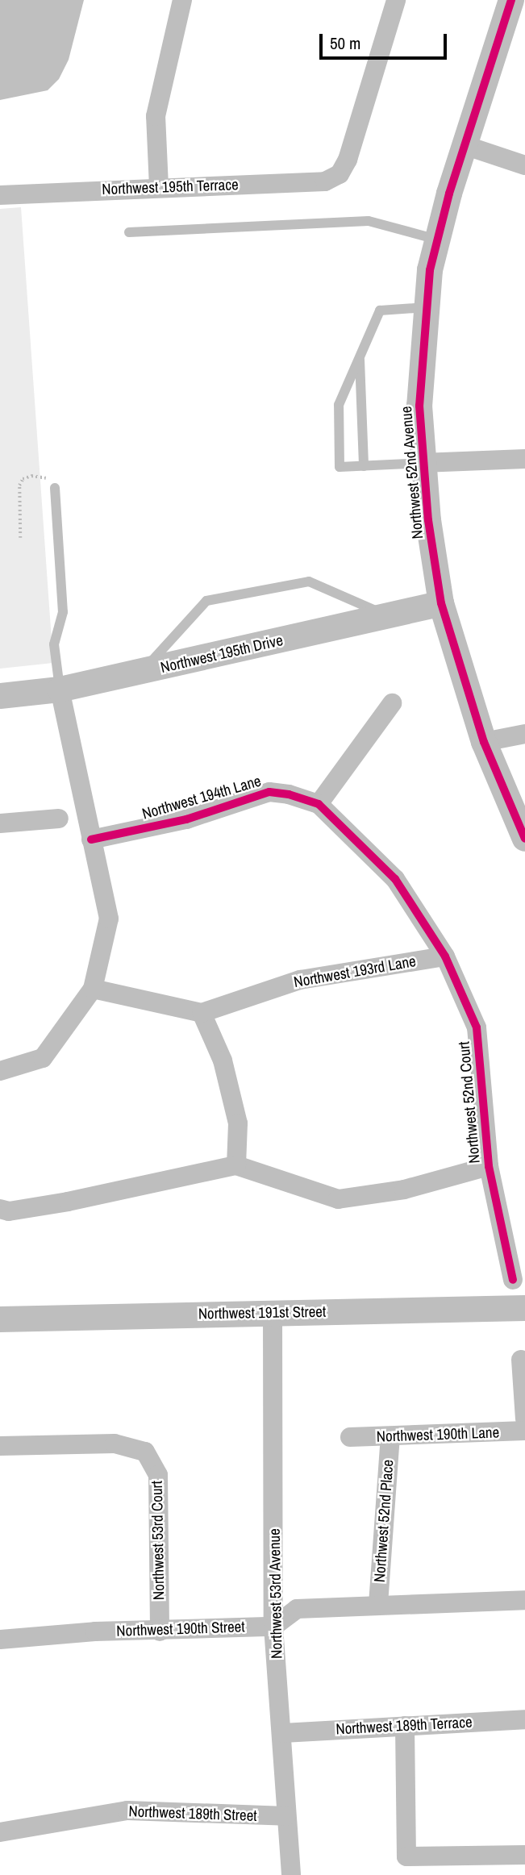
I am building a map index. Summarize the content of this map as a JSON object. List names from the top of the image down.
{
  "streets": {
    "street": [
      "Northwest 195th Terrace",
      "Northwest 52nd Avenue",
      "Northwest 195th Drive",
      "Northwest 194th Lane",
      "Northwest 193rd Lane",
      "Northwest 52nd Court",
      "Northwest 191st Street",
      "Northwest 190th Lane",
      "Northwest 52nd Place",
      "Northwest 53rd Court",
      "Northwest 53rd Avenue",
      "Northwest 190th Street",
      "Northwest 189th Terrace",
      "Northwest 189th Street"
    ]
  },
  "crossings": [
    ["Northwest 52nd Avenue", "Northwest 195th Drive"],
    ["Northwest 194th Lane", "Northwest 52nd Court"],
    ["Northwest 193rd Lane", "Northwest 52nd Court"],
    ["Northwest 191st Street", "Northwest 53rd Avenue"],
    ["Northwest 190th Lane", "Northwest 52nd Place"],
    ["Northwest 53rd Court", "Northwest 190th Street"],
    ["Northwest 53rd Avenue", "Northwest 190th Street"],
    ["Northwest 53rd Avenue", "Northwest 189th Terrace"],
    ["Northwest 53rd Avenue", "Northwest 189th Street"]
  ],
  "scale_bar": "50 m"
}
